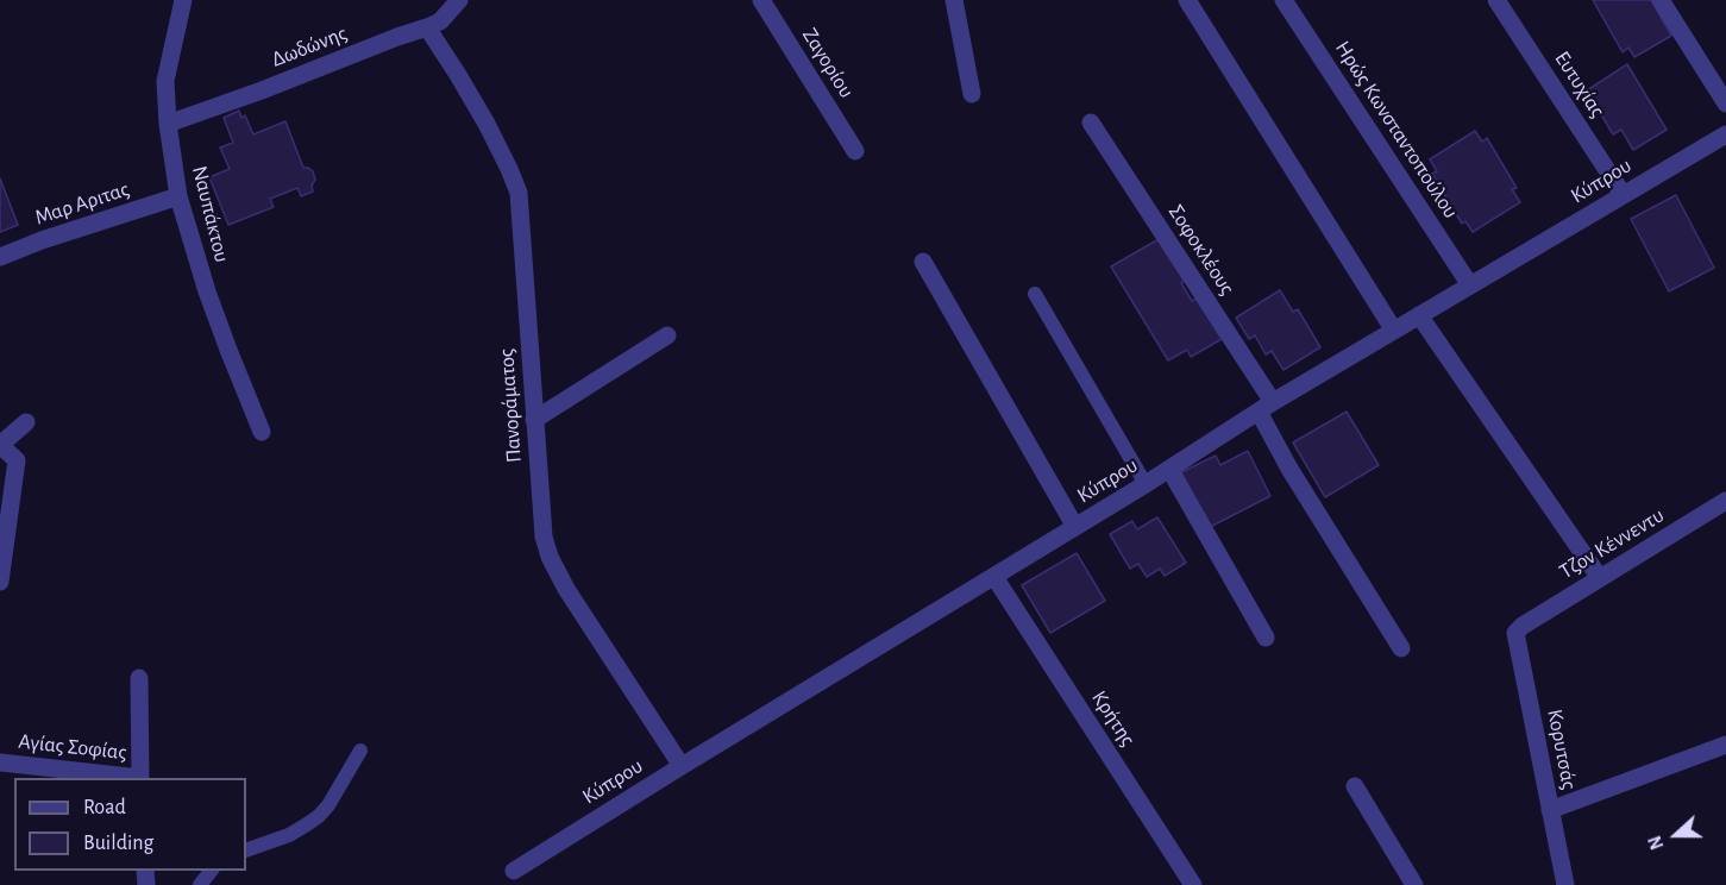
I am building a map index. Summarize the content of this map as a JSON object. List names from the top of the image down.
{
  "streets": {
    "street": [
      "Δωδώνης",
      "Ζαγορίου",
      "Ευτυχίας",
      "Ηρώς Κωνσταντοπούλου",
      "Κύπρου",
      "Μαρ Αριτας",
      "Ναυπάκτου",
      "Σοφοκλέους",
      "Πανοράματος",
      "Τζον Κέννεντυ",
      "Κρήτης",
      "Αγίας Σοφίας",
      "Κορυτσάς"
    ]
  },
  "crossings": [
    ["Δωδώνης", "Ναυπάκτου"],
    ["Δωδώνης", "Πανοράματος"],
    ["Ευτυχίας", "Κύπρου"],
    ["Ηρώς Κωνσταντοπούλου", "Κύπρου"],
    ["Κύπρου", "Σοφοκλέους"],
    ["Κύπρου", "Πανοράματος"],
    ["Κύπρου", "Κρήτης"],
    ["Μαρ Αριτας", "Ναυπάκτου"],
    ["Τζον Κέννεντυ", "Κορυτσάς"]
  ],
  "legend": ["Road", "Building"],
  "north": "left"
}
